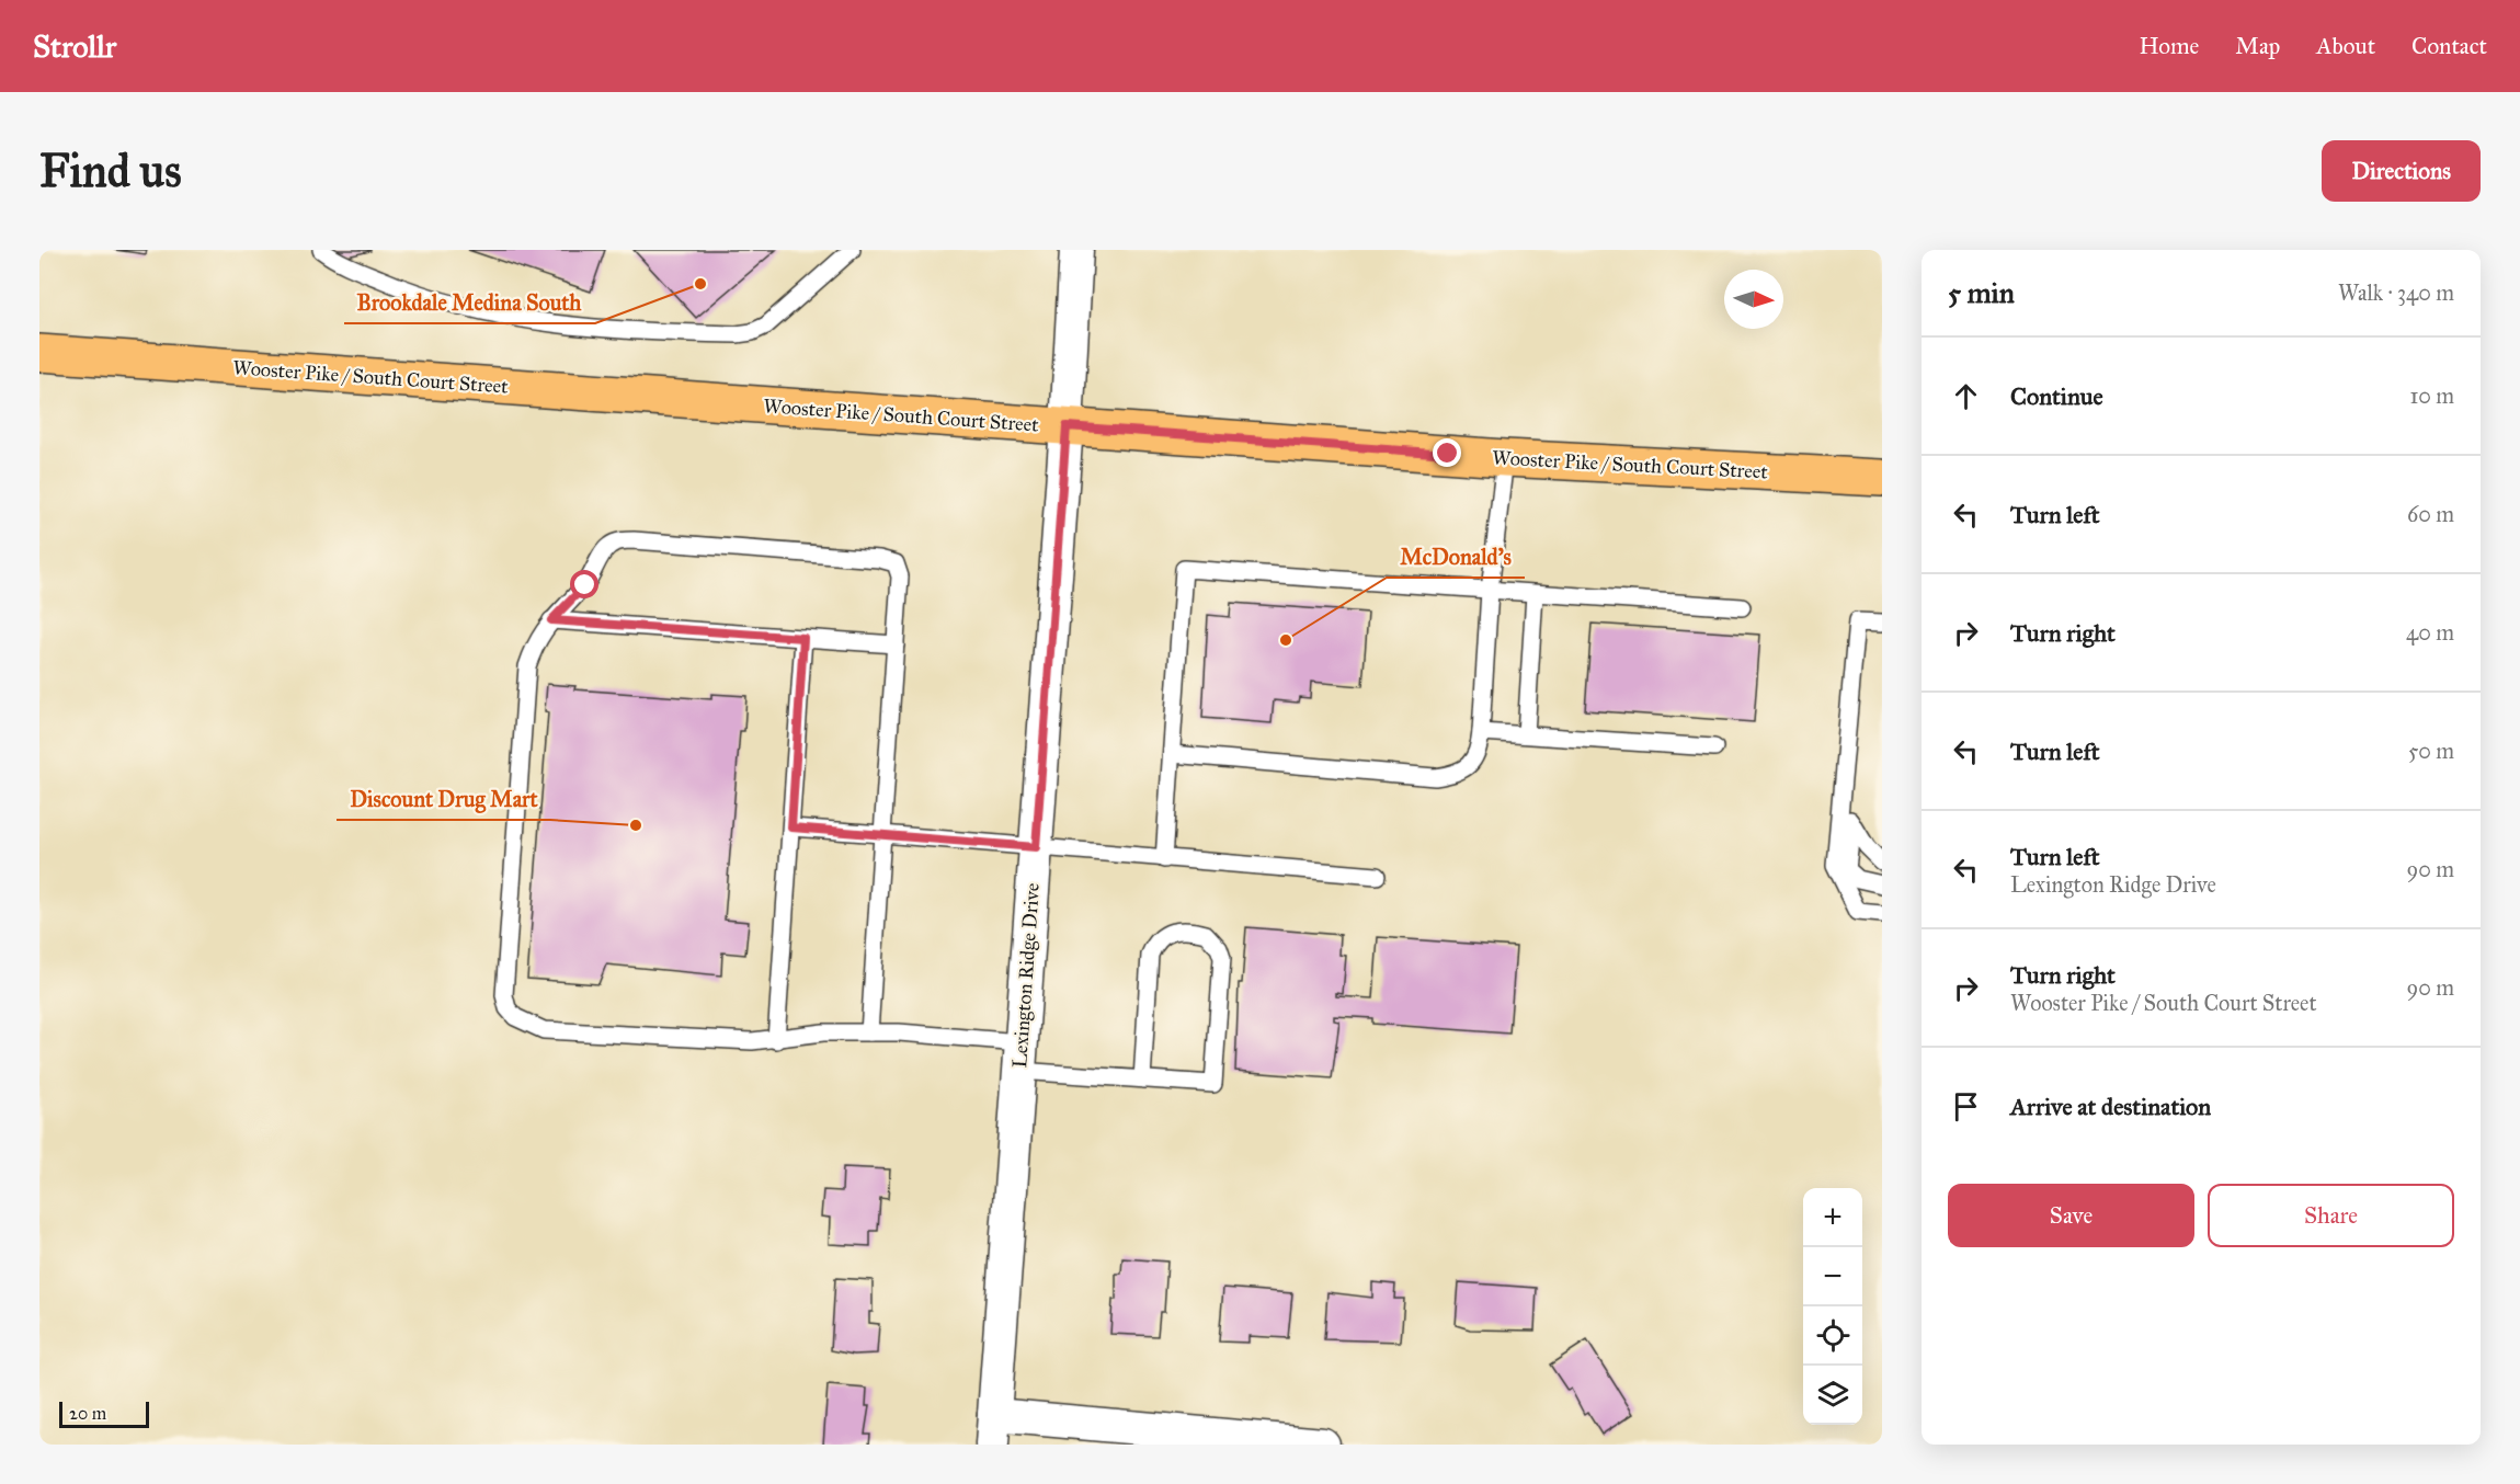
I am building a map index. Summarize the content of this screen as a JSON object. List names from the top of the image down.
{
  "streets": {
    "main road": ["Wooster Pike / South Court Street"],
    "street": ["Lexington Ridge Drive"]
  },
  "crossings": [
    ["Wooster Pike / South Court Street", "Lexington Ridge Drive"]
  ],
  "places": ["Brookdale Medina South", "McDonald's", "Discount Drug Mart"],
  "scale_bar": "20 m",
  "north": "right",
  "page": {
    "header": "Strollr",
    "nav": [
      "Home",
      "Map",
      "About",
      "Contact"
    ],
    "buttons": [
      "Directions",
      ["Save", "Share"]
    ],
    "title": "Find us",
    "heading": ["5 min", "Walk · 340 m"],
    "list": [
      ["Continue", "10 m"],
      ["Turn left", "60 m"],
      ["Turn right", "40 m"],
      ["Turn left", "50 m"],
      ["Turn left", "Lexington Ridge Drive", "90 m"],
      ["Turn right", "Wooster Pike / South Court Street", "90 m"],
      "Arrive at destination"
    ],
    "map_buttons": ["+", "−"],
    "scale": "20 m"
  }
}
